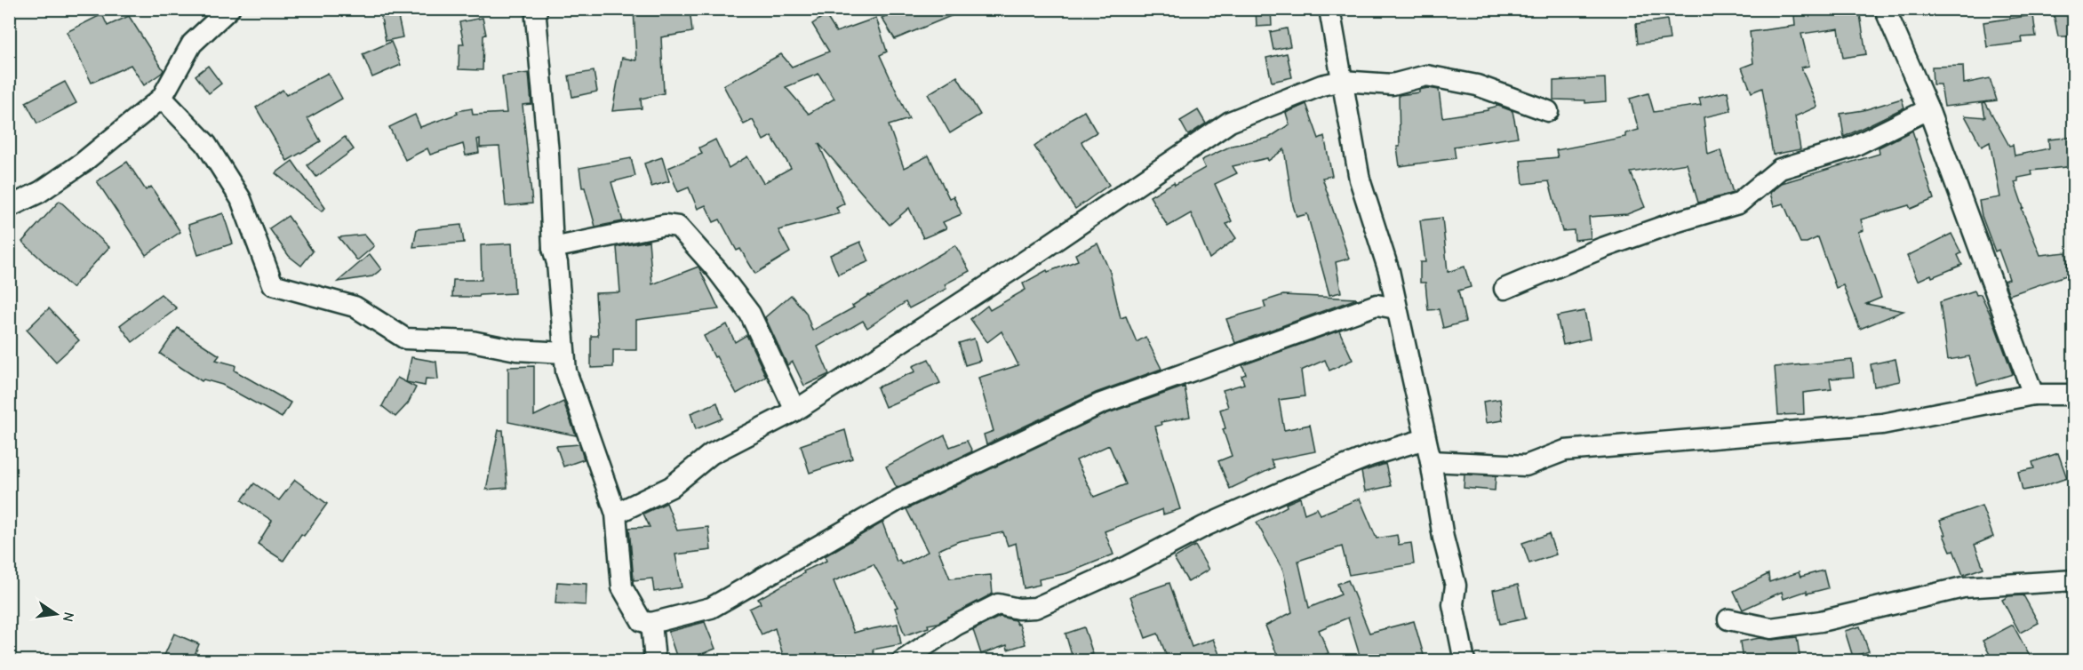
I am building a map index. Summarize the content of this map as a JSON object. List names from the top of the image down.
{
  "north": "right"
}
